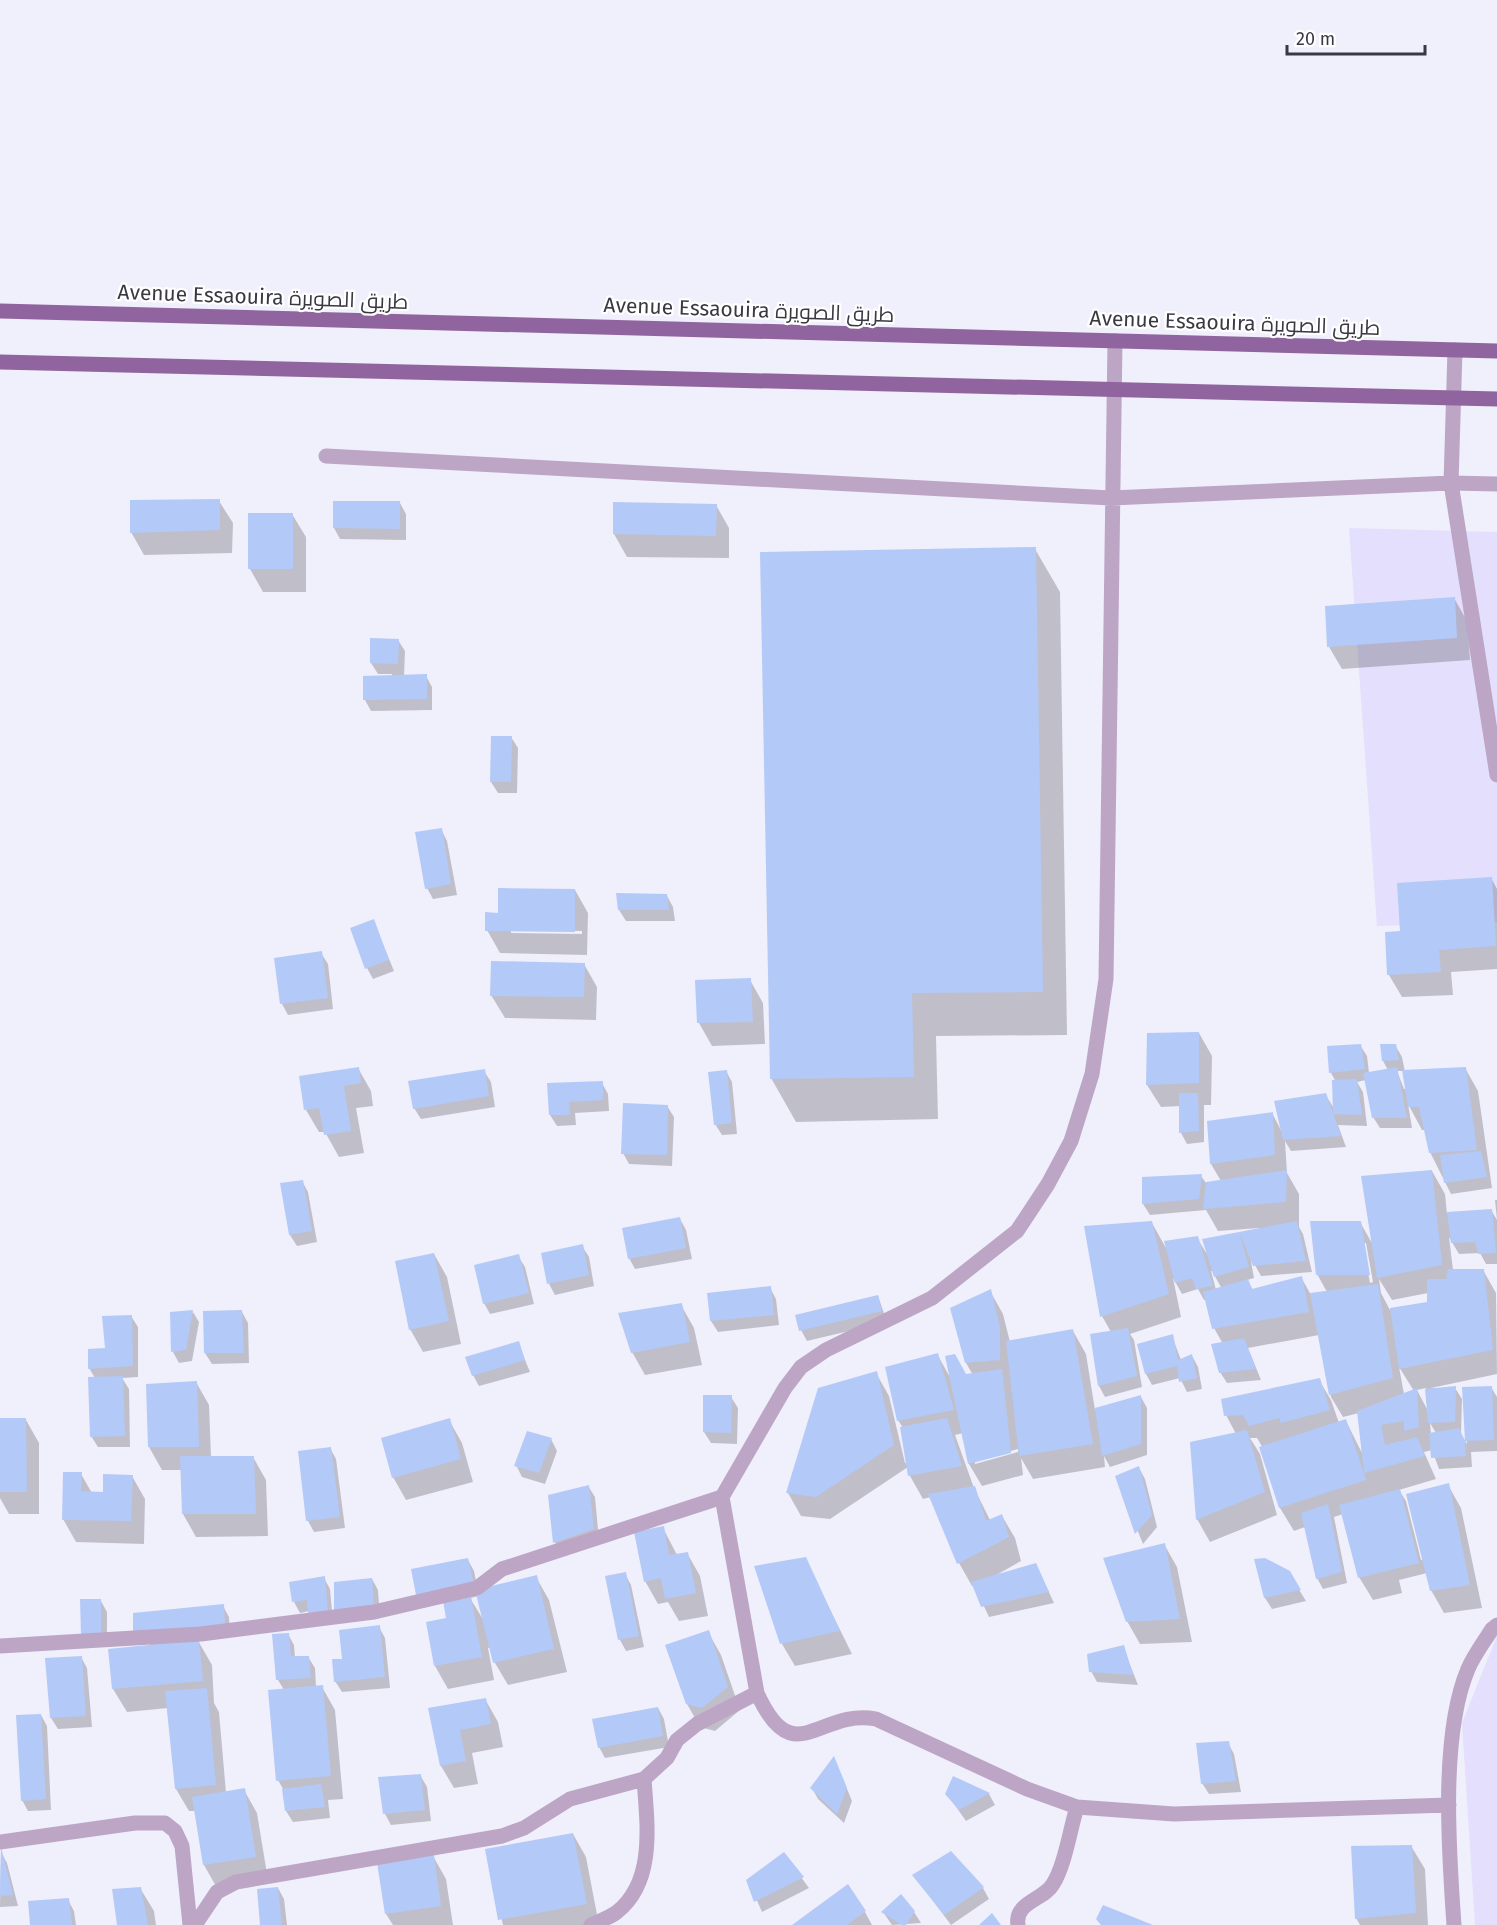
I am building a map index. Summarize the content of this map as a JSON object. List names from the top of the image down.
{
  "streets": {
    "main road": ["Avenue Essaouira طريق الصويرة"]
  },
  "scale_bar": "20 m"
}
